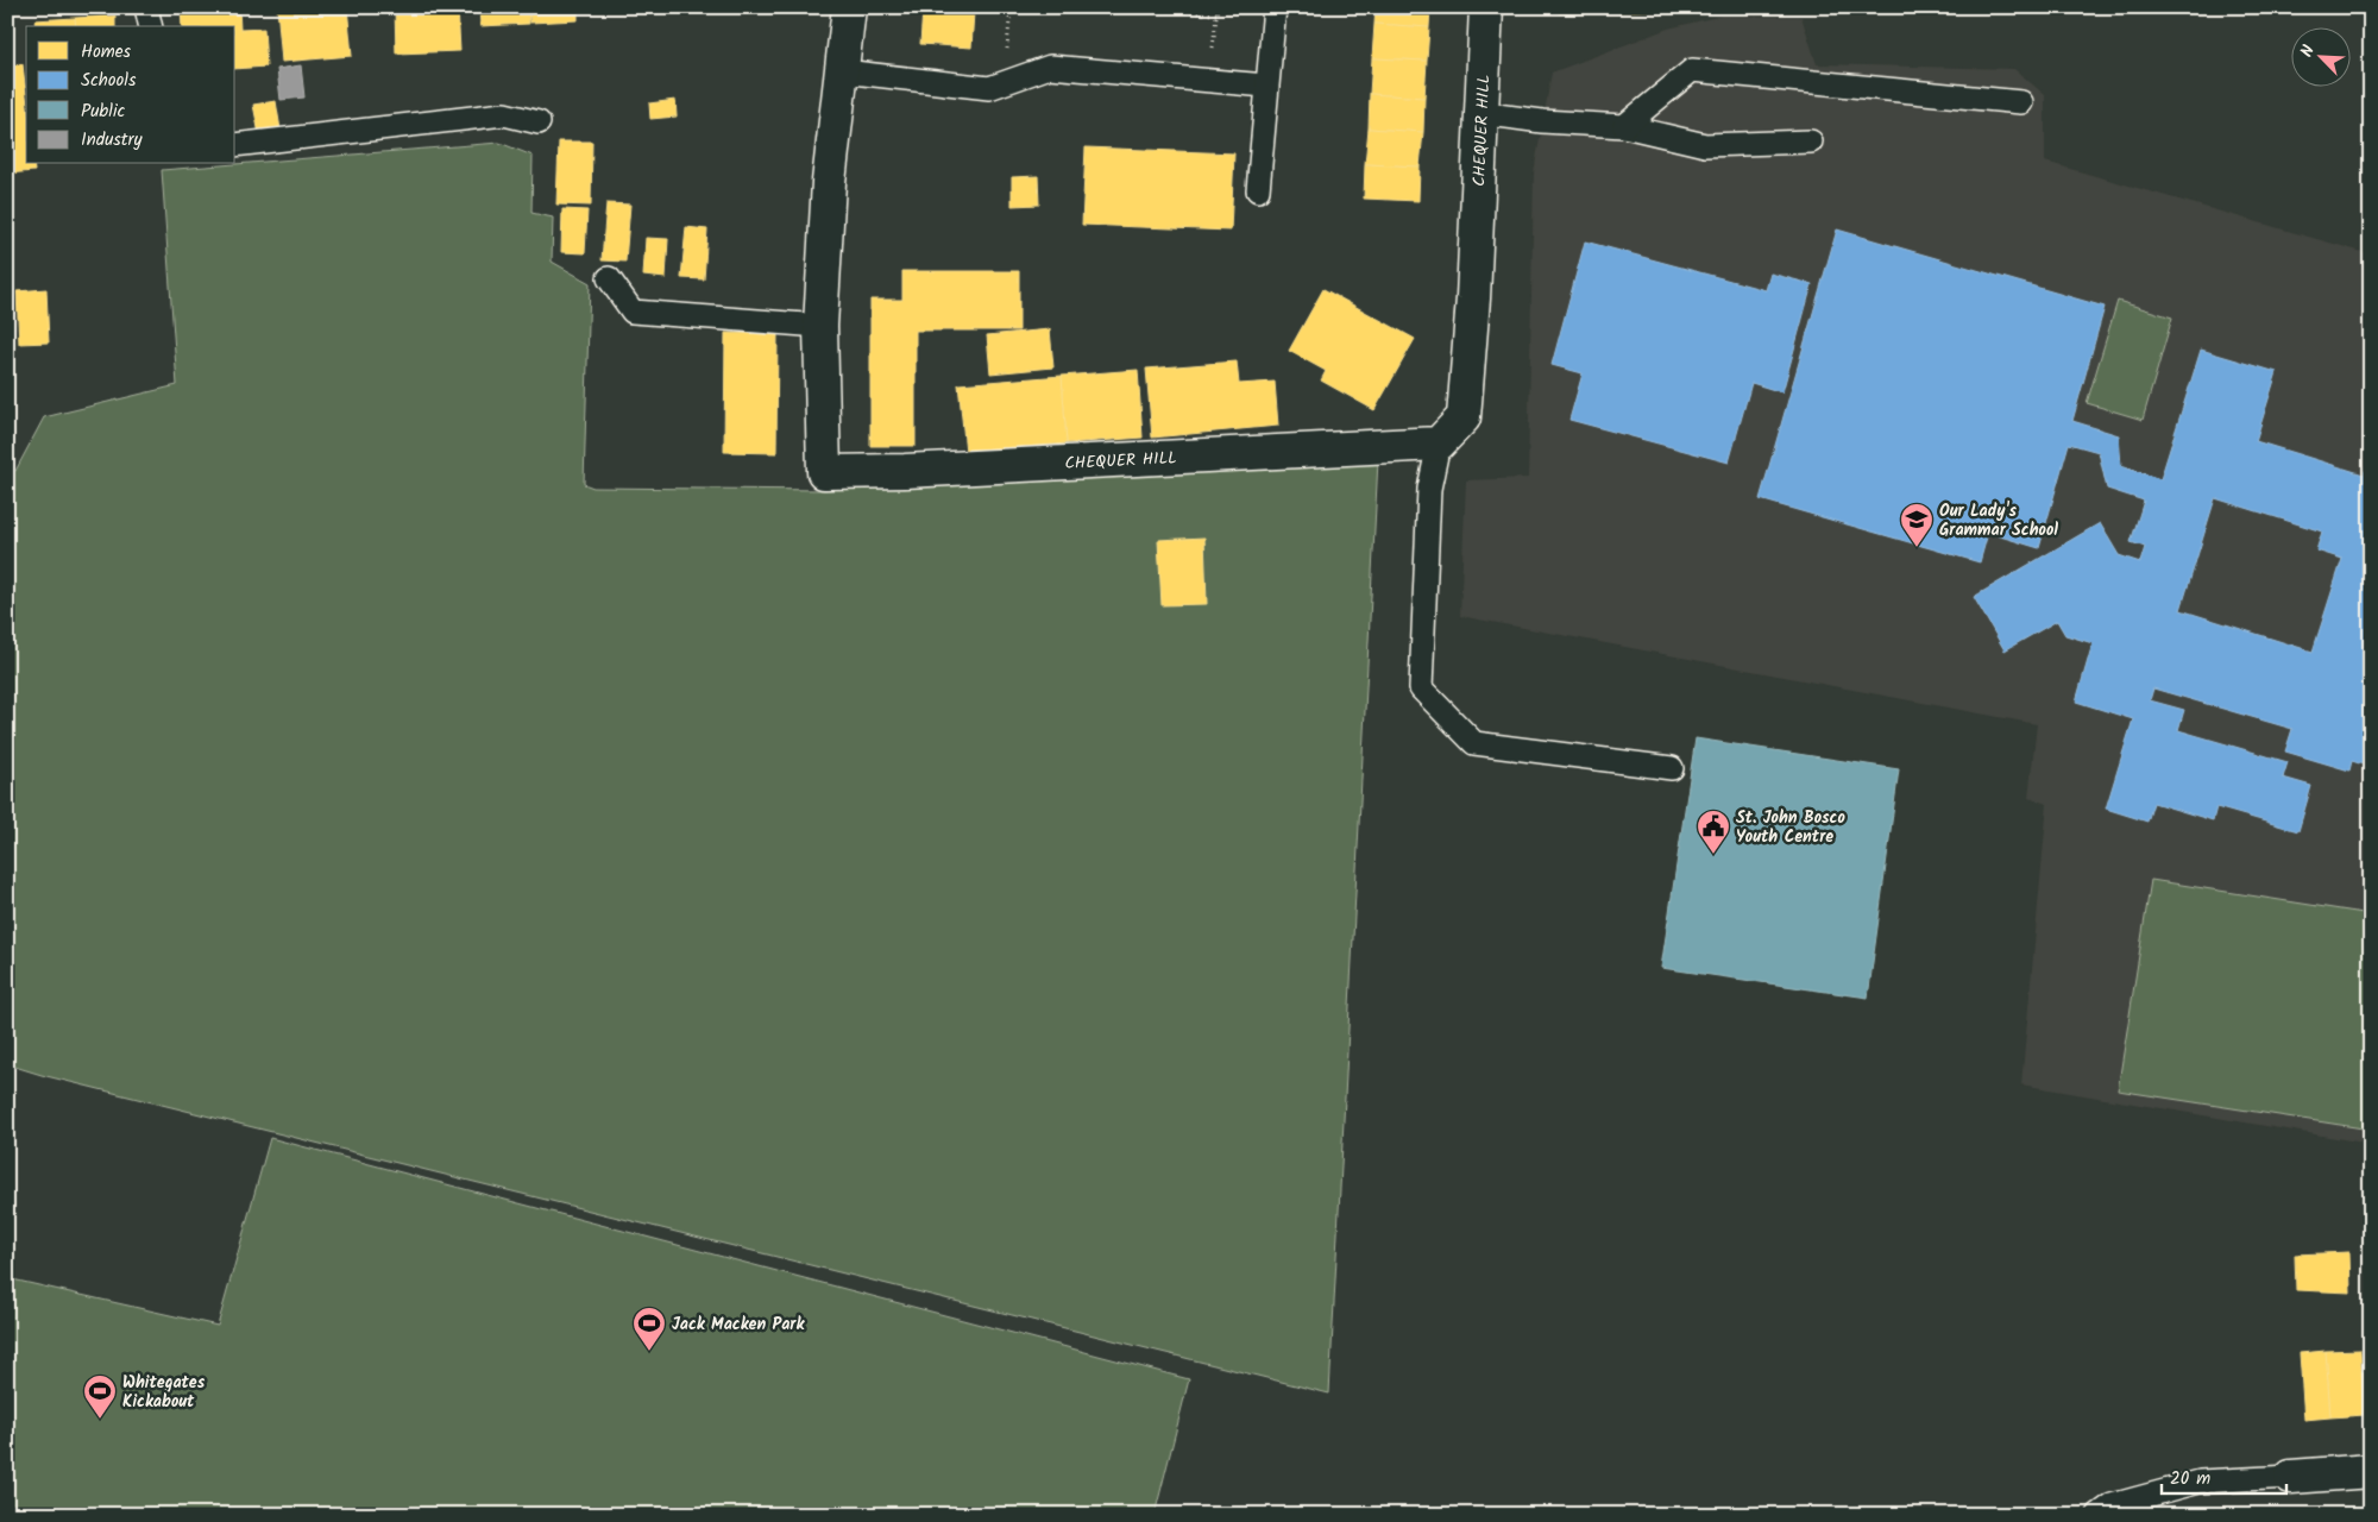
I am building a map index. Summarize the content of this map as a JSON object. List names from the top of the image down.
{
  "streets": {
    "street": ["CHEQUER HILL"]
  },
  "places": {
    "school or university": ["Our Lady's Grammar School"],
    "public building": ["St. John Bosco Youth Centre"],
    "sports": ["Jack Macken Park", "Whitegates Kickabout"]
  },
  "legend": [
    "Homes",
    "Schools",
    "Public",
    "Industry"
  ],
  "scale_bar": "20 m",
  "north": "top left"
}
